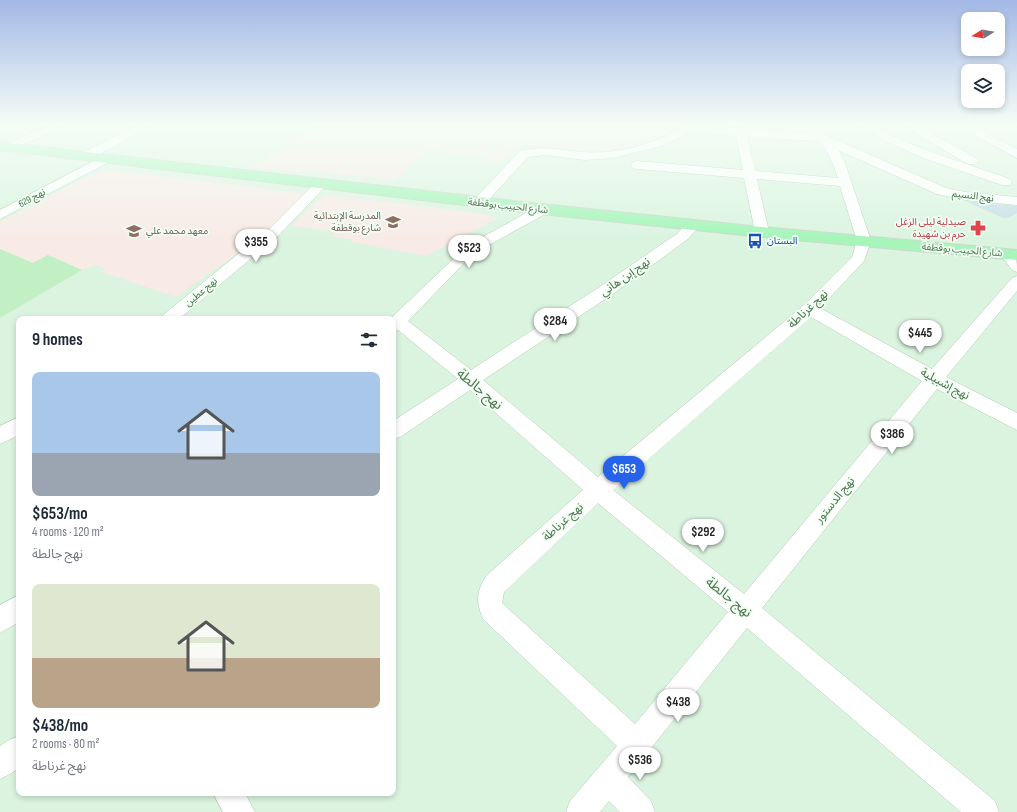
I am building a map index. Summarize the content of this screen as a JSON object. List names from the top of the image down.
{
  "streets": {
    "main road": ["شارع الحبيب بوقطفة"],
    "street": [
      "نهج النسيم",
      "نهج 629",
      "نهج إبن هاني",
      "نهج عطين",
      "نهج غرناطة",
      "نهج إشبيلية",
      "نهج جالطة",
      "نهج الدستور"
    ]
  },
  "crossings": [
    ["شارع الحبيب بوقطفة", "نهج إبن هاني"],
    ["شارع الحبيب بوقطفة", "نهج عطين"],
    ["شارع الحبيب بوقطفة", "نهج غرناطة"],
    ["نهج إبن هاني", "نهج جالطة"],
    ["نهج غرناطة", "نهج إشبيلية"],
    ["نهج غرناطة", "نهج جالطة"],
    ["نهج غرناطة", "نهج الدستور"],
    ["نهج إشبيلية", "نهج الدستور"],
    ["نهج جالطة", "نهج الدستور"]
  ],
  "places": {
    "school or university": ["المدرسة الإبتدائية شارع بوقطفة", "معهد محمد علي"],
    "pharmacy": ["صيدلية ليلى الزغل حرم بن شهيدة"],
    "bus stop": ["البستان"]
  },
  "north": "left",
  "page": {
    "price": [
      "$355",
      "$523",
      "$284",
      "$445",
      "$386",
      "$653",
      "$292",
      "$438",
      "$536"
    ],
    "heading": "9 homes",
    "list": [
      {
        "name": "$653/mo",
        "note": "4 rooms · 120 m² · نهج جالطة"
      },
      {
        "name": "$438/mo",
        "note": "2 rooms · 80 m² · نهج غرناطة"
      }
    ]
  }
}
